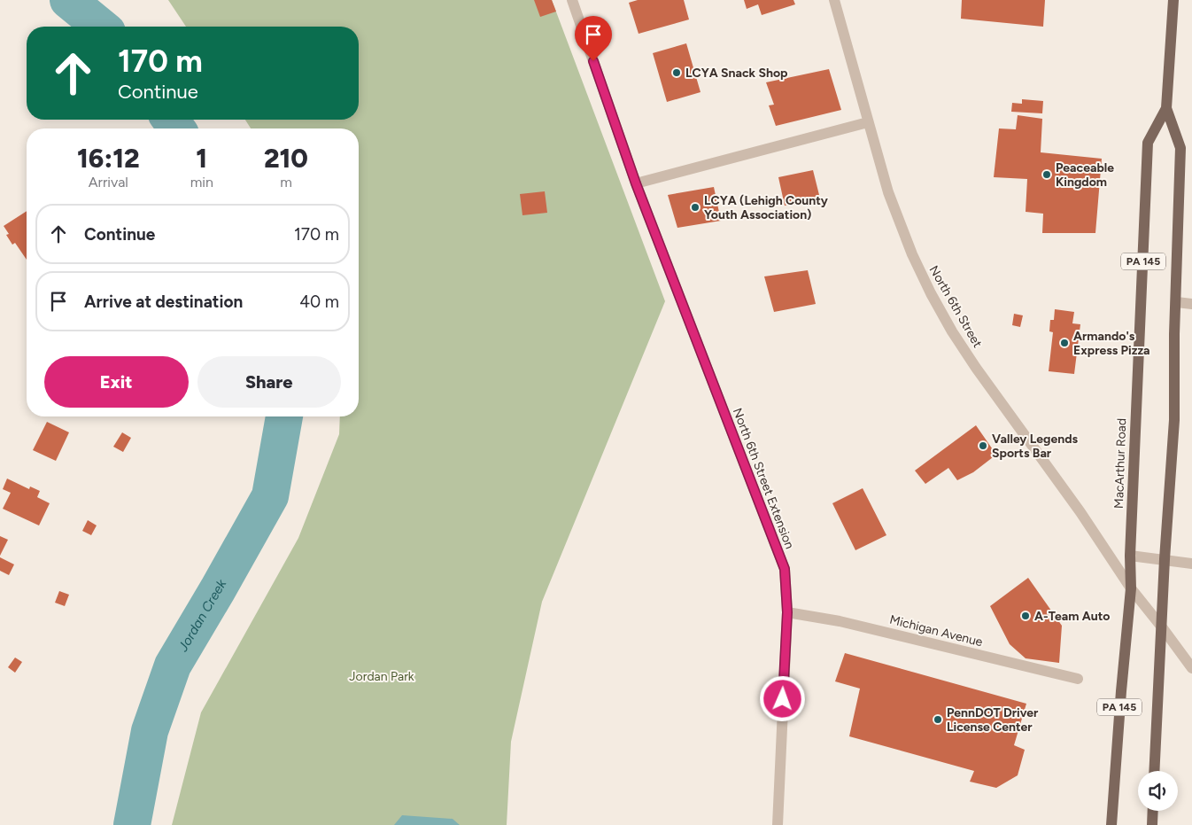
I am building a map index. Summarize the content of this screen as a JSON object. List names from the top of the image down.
{
  "streets": {
    "main road": ["PA 145", "MacArthur Road"],
    "street": ["North 6th Street", "North 6th Street Extension", "Michigan Avenue"]
  },
  "crossings": [
    ["North 6th Street", "MacArthur Road"],
    ["North 6th Street Extension", "Michigan Avenue"]
  ],
  "water": ["Jordan Creek"],
  "parks": ["Jordan Park"],
  "places": [
    "LCYA Snack Shop",
    "Peaceable Kingdom",
    "LCYA (Lehigh County Youth Association)",
    "Armando's Express Pizza",
    "Valley Legends Sports Bar",
    "A-Team Auto",
    "PennDOT Driver License Center"
  ],
  "page": {
    "turn": ["170 m", "Continue"],
    "eta": [
      "16:12",
      "Arrival",
      "1",
      "min",
      "210",
      "m"
    ],
    "list": [
      {
        "name": "Continue",
        "value": "170 m"
      },
      {
        "name": "Arrive at destination",
        "value": "40 m"
      }
    ],
    "buttons": ["Exit", "Share"]
  }
}
